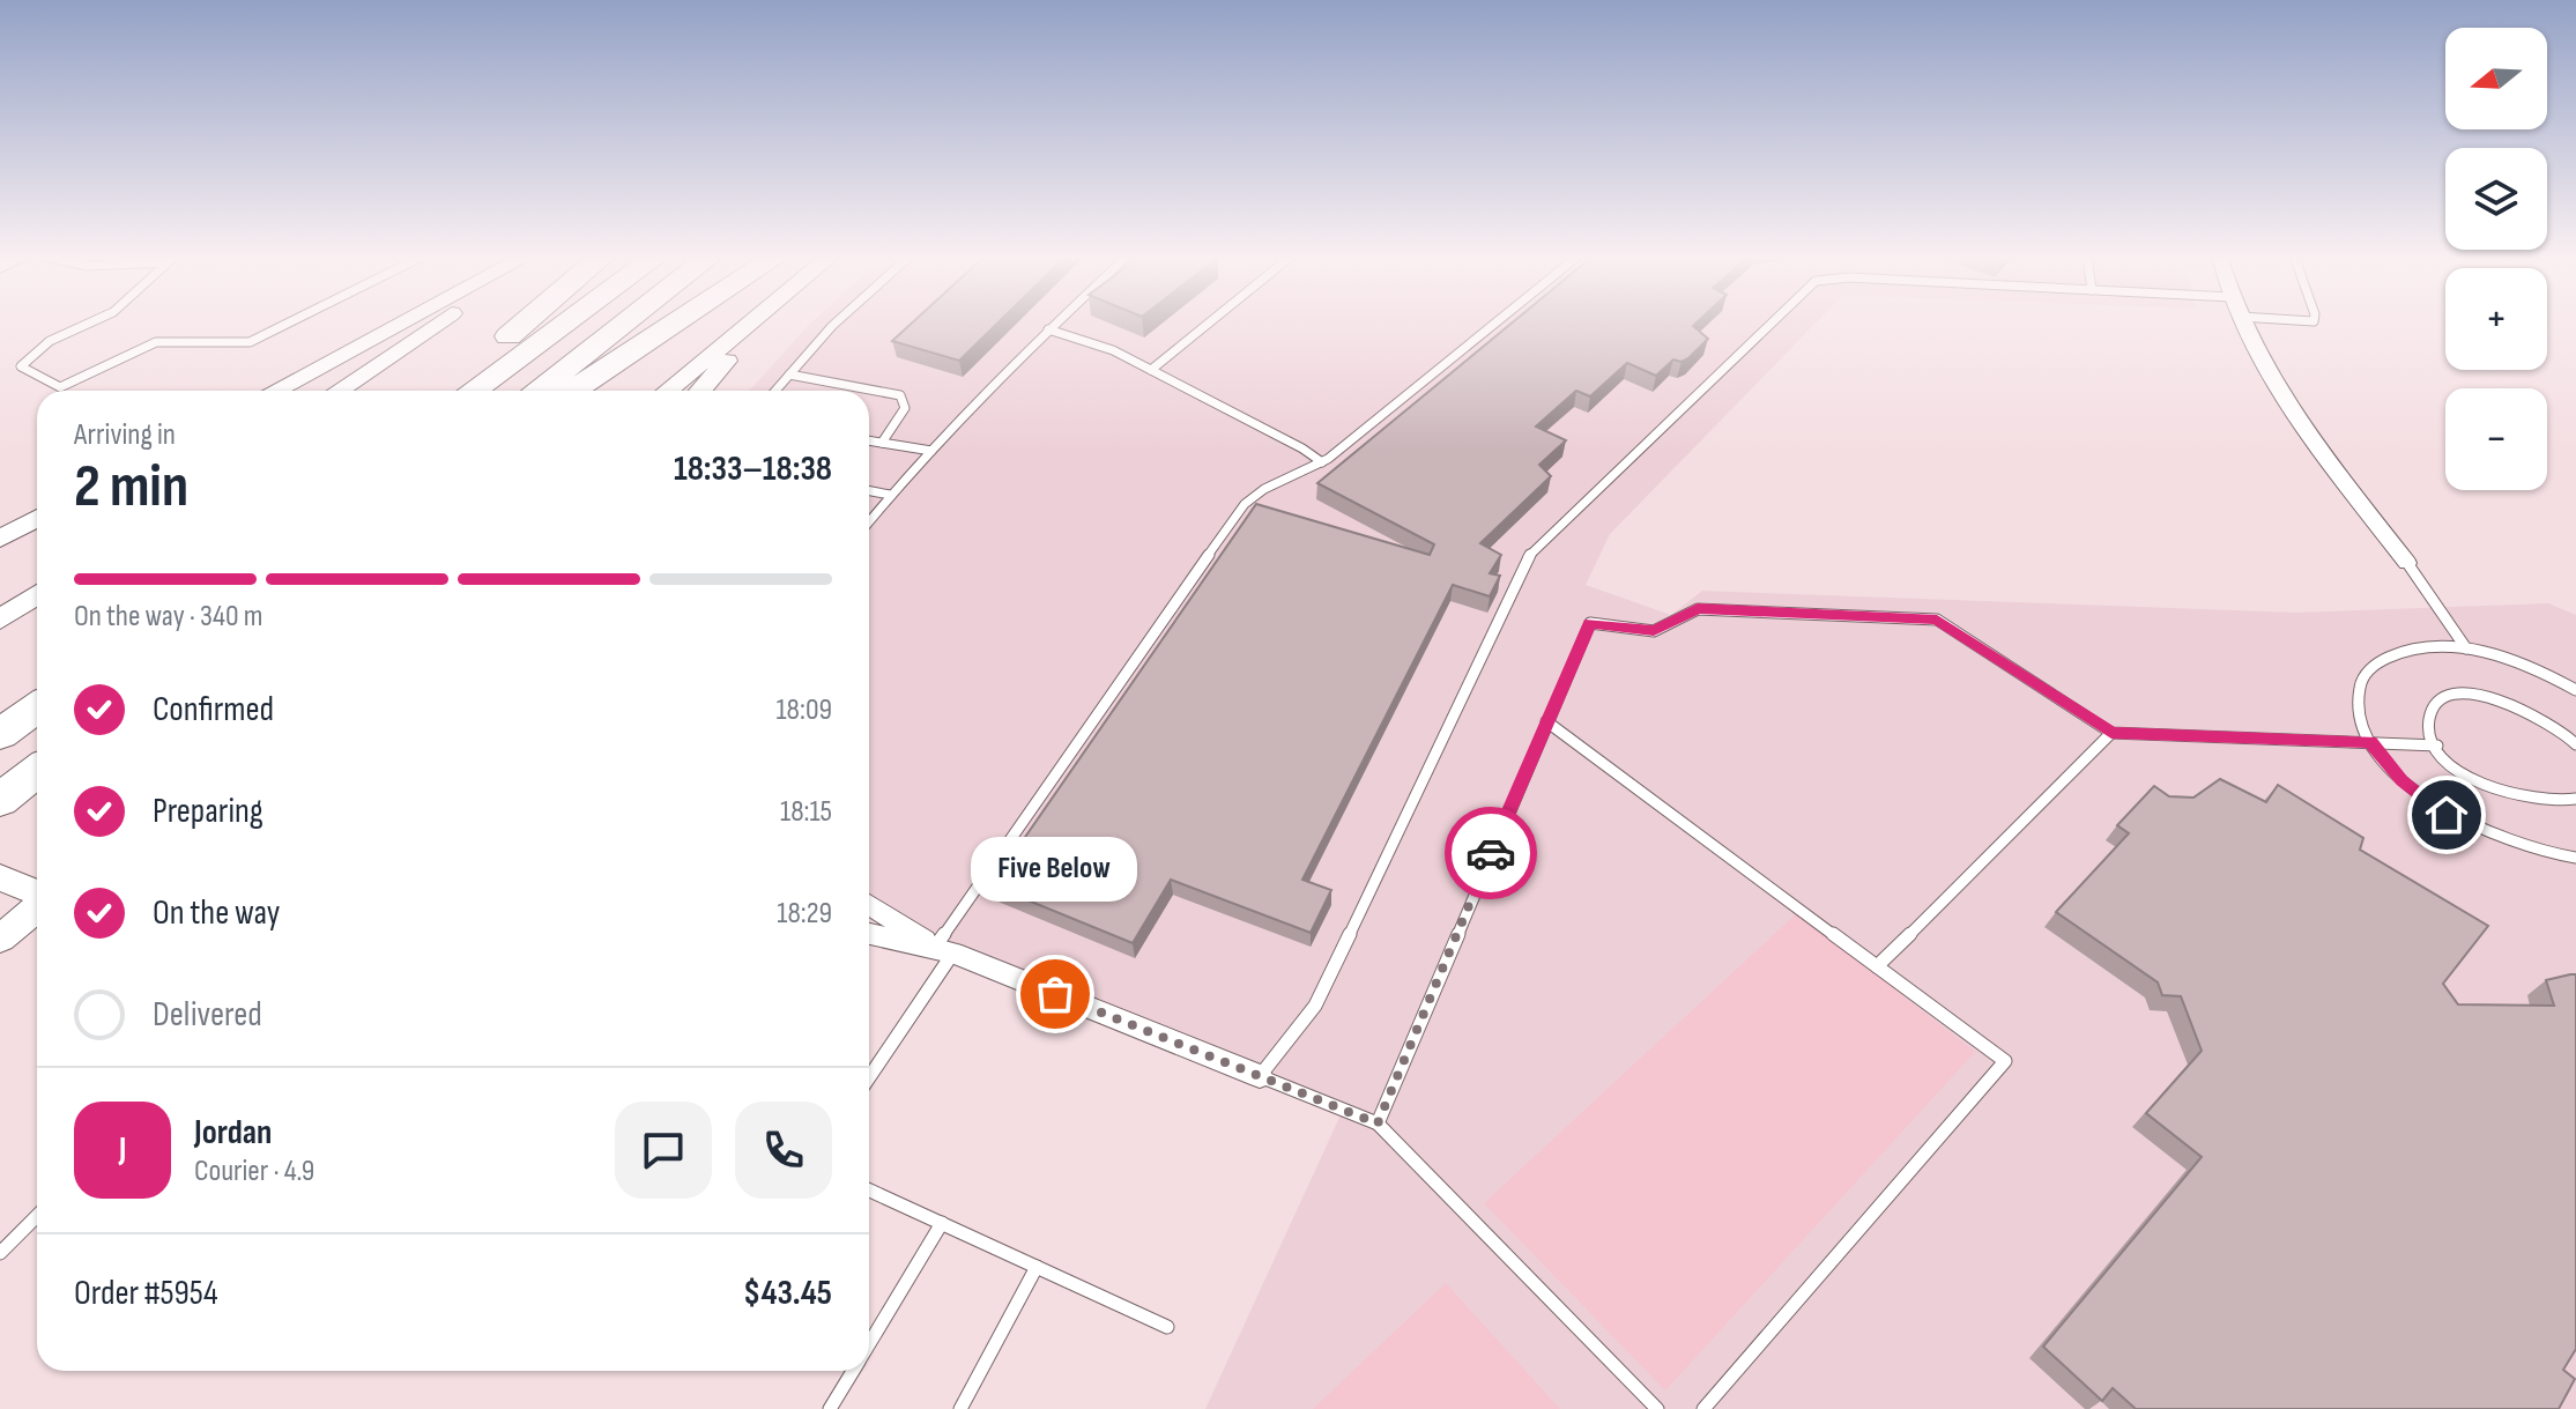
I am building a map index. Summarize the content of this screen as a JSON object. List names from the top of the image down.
{
  "places": ["Five Below"],
  "north": "left",
  "page": {
    "map_buttons": ["+", "−"],
    "heading": ["2 min", "Arriving in", "18:33–18:38"],
    "panel": [
      "Jordan",
      "Courier · 4.9",
      "Order #5954",
      "$43.45"
    ],
    "bar": "On the way · 340 m",
    "list": [
      ["Confirmed", "18:09"],
      ["Preparing", "18:15"],
      ["On the way", "18:29"],
      "Delivered"
    ],
    "bubble": "Five Below",
    "round": "J"
  }
}
